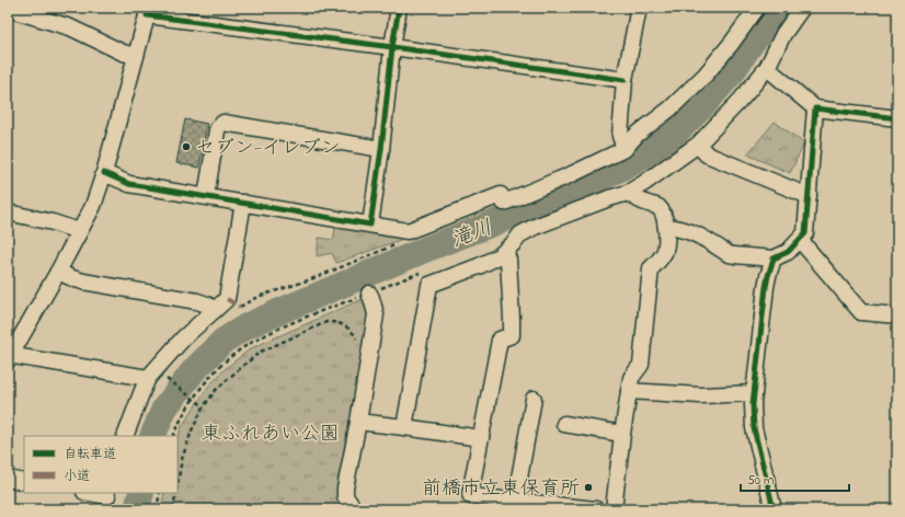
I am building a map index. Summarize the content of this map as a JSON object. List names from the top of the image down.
{
  "water": ["滝川"],
  "parks": ["東ふれあい公園"],
  "places": ["セブン-イレブン", "前橋市立東保育所"],
  "legend": ["自転車道", "小道"],
  "scale_bar": "50 m"
}
